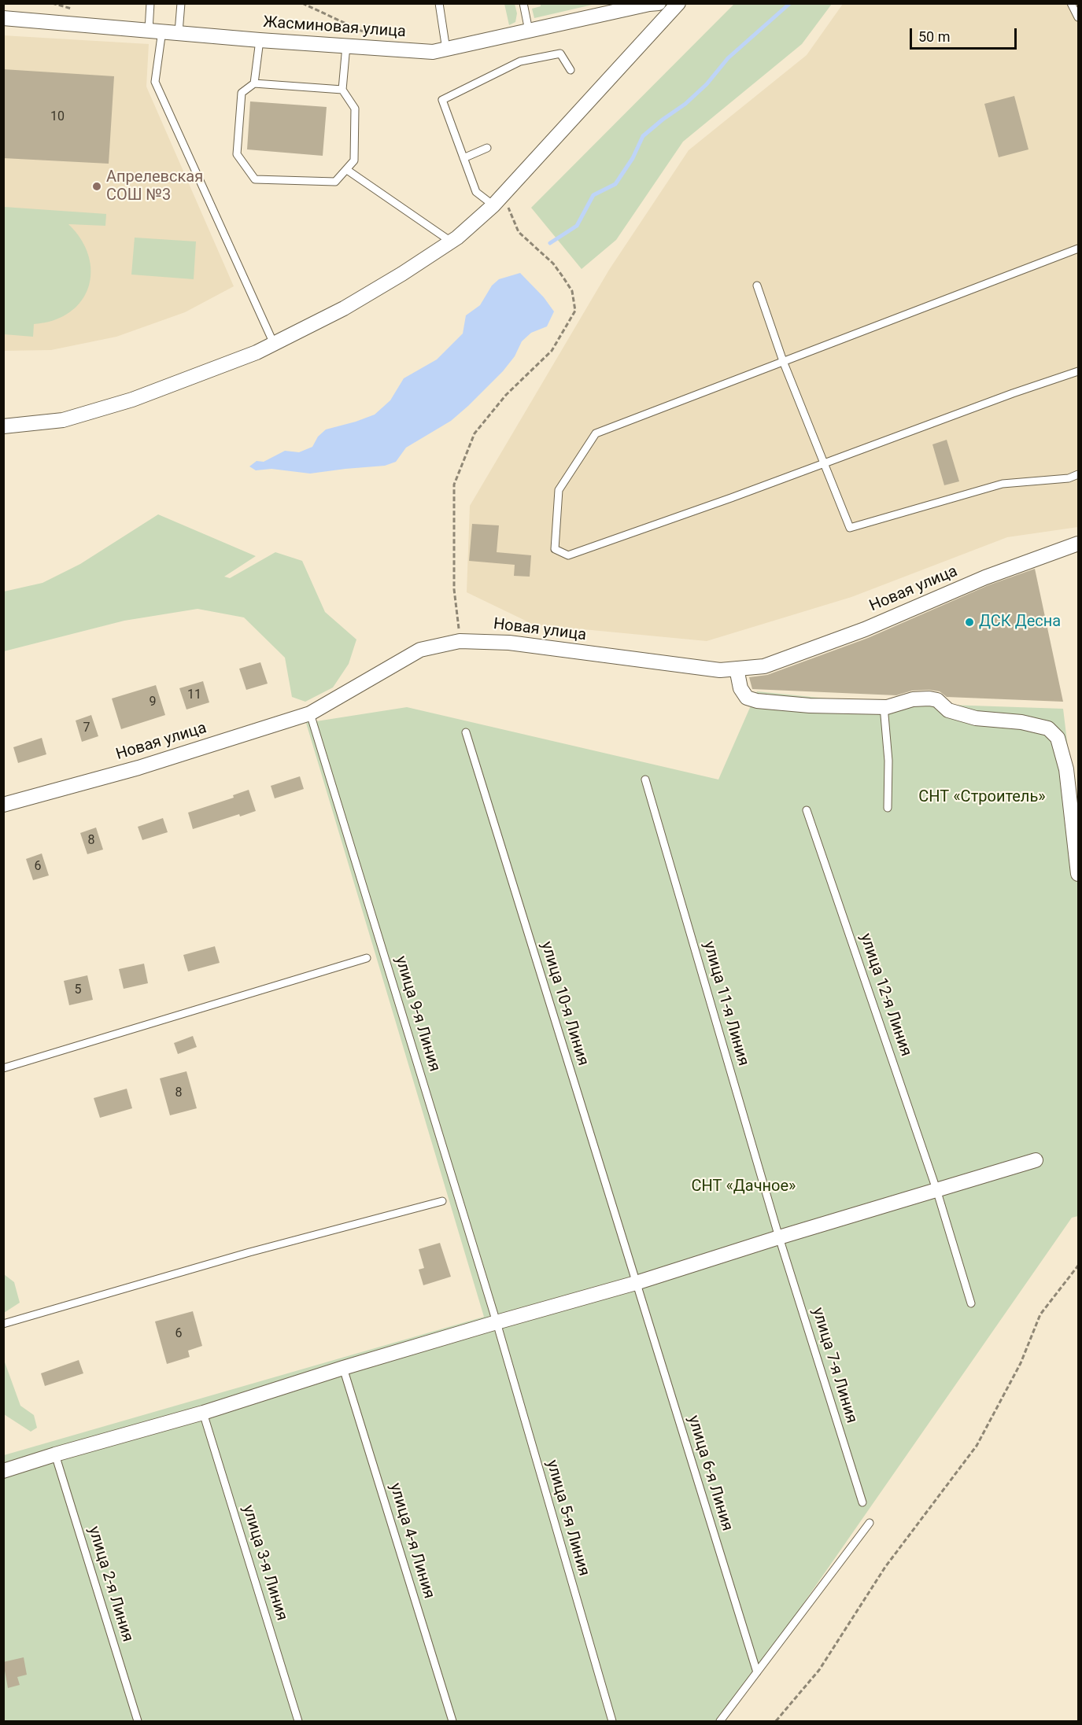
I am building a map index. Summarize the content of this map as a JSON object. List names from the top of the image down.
{
  "streets": {
    "street": ["Жасминовая улица", "Новая улица"],
    "lane": [
      "улица 12-я Линия",
      "улица 10-я Линия",
      "улица 11-я Линия",
      "улица 9-я Линия",
      "улица 7-я Линия",
      "улица 6-я Линия",
      "улица 5-я Линия",
      "улица 4-я Линия",
      "улица 3-я Линия",
      "улица 2-я Линия"
    ]
  },
  "crossings": [
    ["Новая улица", "улица 9-я Линия"],
    ["улица 10-я Линия", "улица 6-я Линия"],
    ["улица 11-я Линия", "улица 7-я Линия"],
    ["улица 9-я Линия", "улица 5-я Линия"]
  ],
  "parks": ["СНТ «Строитель»", "СНТ «Дачное»"],
  "places": ["Апрелевская СОШ №3", "ДСК Десна"],
  "house_numbers": [
    "10",
    "11",
    "9",
    "7",
    "8",
    "6",
    "5",
    "8",
    "6"
  ],
  "scale_bar": "50 m"
}
